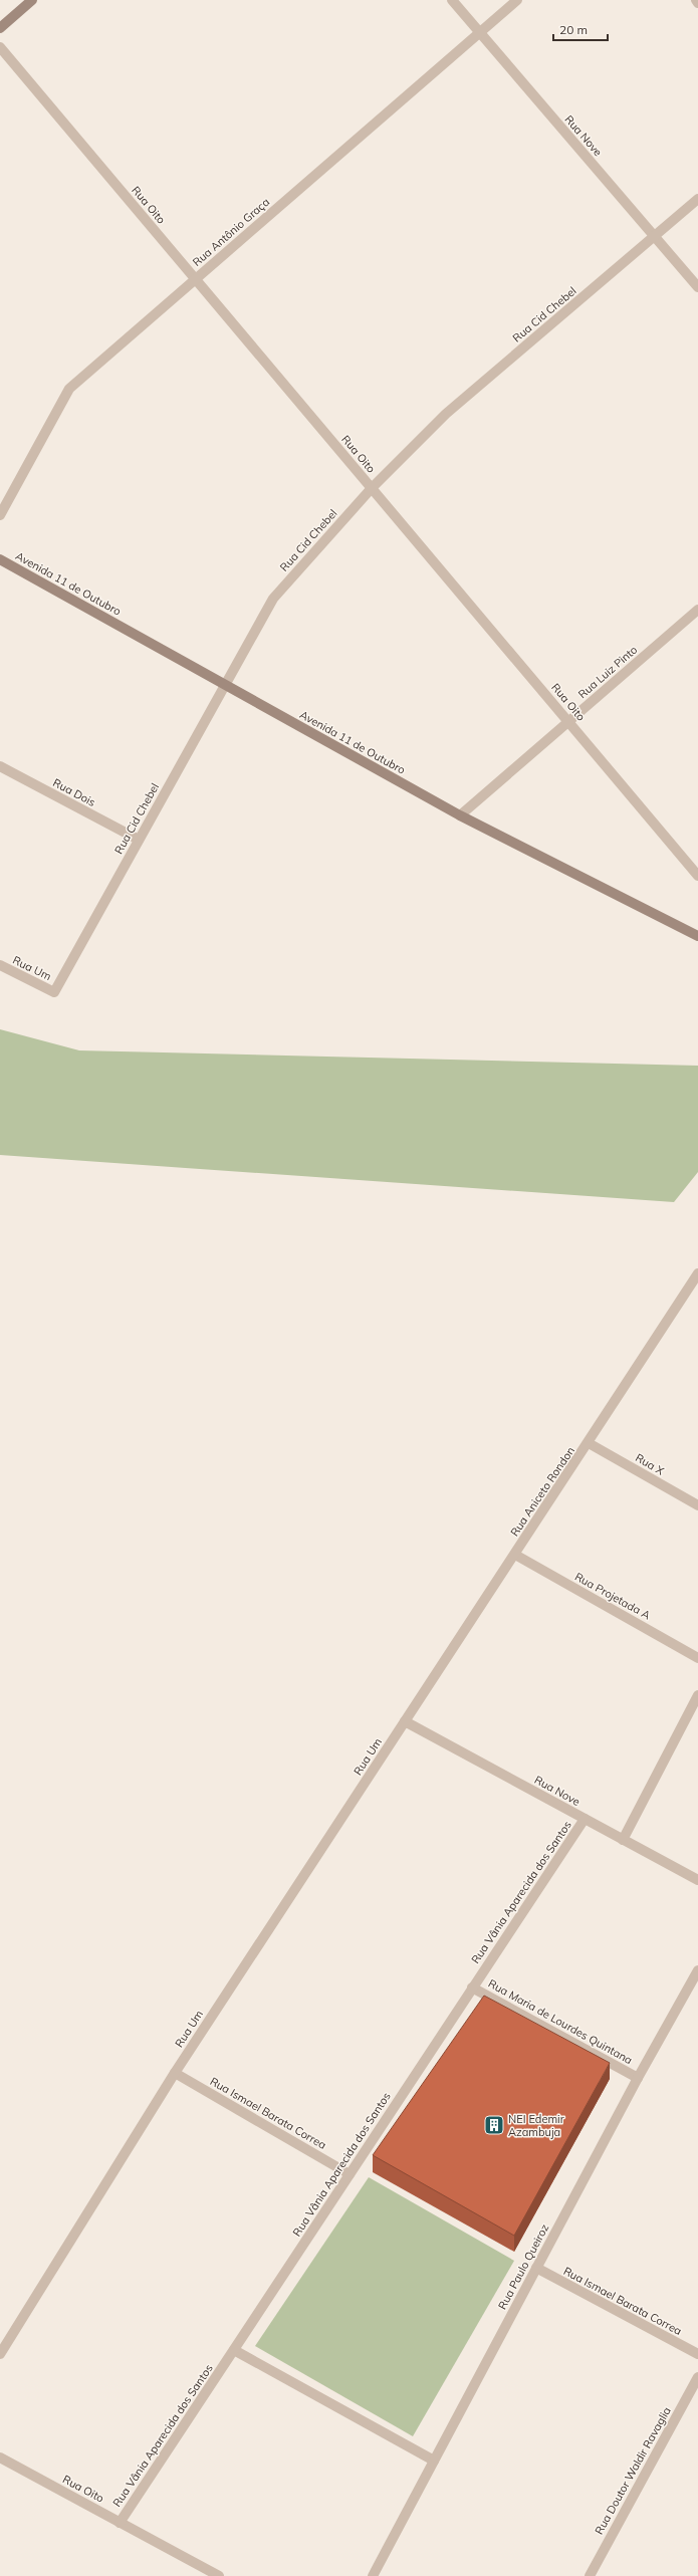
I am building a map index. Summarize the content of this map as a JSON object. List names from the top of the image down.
{
  "streets": {
    "street": [
      "Rua Nove",
      "Rua Oito",
      "Rua Antônio Graça",
      "Rua Cid Chebel",
      "Avenida 11 de Outubro",
      "Rua Luiz Pinto",
      "Rua Dois",
      "Rua Um",
      "Rua X",
      "Rua Aniceto Rondon",
      "Rua Projetada A",
      "Rua Vânia Aparecida dos Santos",
      "Rua Maria de Lourdes Quintana",
      "Rua Ismael Barata Correa",
      "Rua Paulo Queiroz",
      "Rua Doutor Waldir Ravaglia"
    ]
  },
  "crossings": [
    ["Rua Nove", "Rua Antônio Graça"],
    ["Rua Nove", "Rua Cid Chebel"],
    ["Rua Nove", "Rua Um"],
    ["Rua Nove", "Rua Aniceto Rondon"],
    ["Rua Nove", "Rua Vânia Aparecida dos Santos"],
    ["Rua Oito", "Rua Antônio Graça"],
    ["Rua Oito", "Rua Cid Chebel"],
    ["Rua Oito", "Rua Luiz Pinto"],
    ["Rua Oito", "Rua Vânia Aparecida dos Santos"],
    ["Rua Cid Chebel", "Avenida 11 de Outubro"],
    ["Rua Cid Chebel", "Rua Dois"],
    ["Rua Cid Chebel", "Rua Um"],
    ["Avenida 11 de Outubro", "Rua Luiz Pinto"],
    ["Rua Um", "Rua Aniceto Rondon"],
    ["Rua Um", "Rua Ismael Barata Correa"],
    ["Rua X", "Rua Aniceto Rondon"],
    ["Rua Aniceto Rondon", "Rua Projetada A"],
    ["Rua Vânia Aparecida dos Santos", "Rua Maria de Lourdes Quintana"],
    ["Rua Vânia Aparecida dos Santos", "Rua Ismael Barata Correa"],
    ["Rua Maria de Lourdes Quintana", "Rua Paulo Queiroz"],
    ["Rua Ismael Barata Correa", "Rua Paulo Queiroz"]
  ],
  "places": {
    "building": ["NEI Edemir Azambuja"]
  },
  "scale_bar": "20 m"
}
